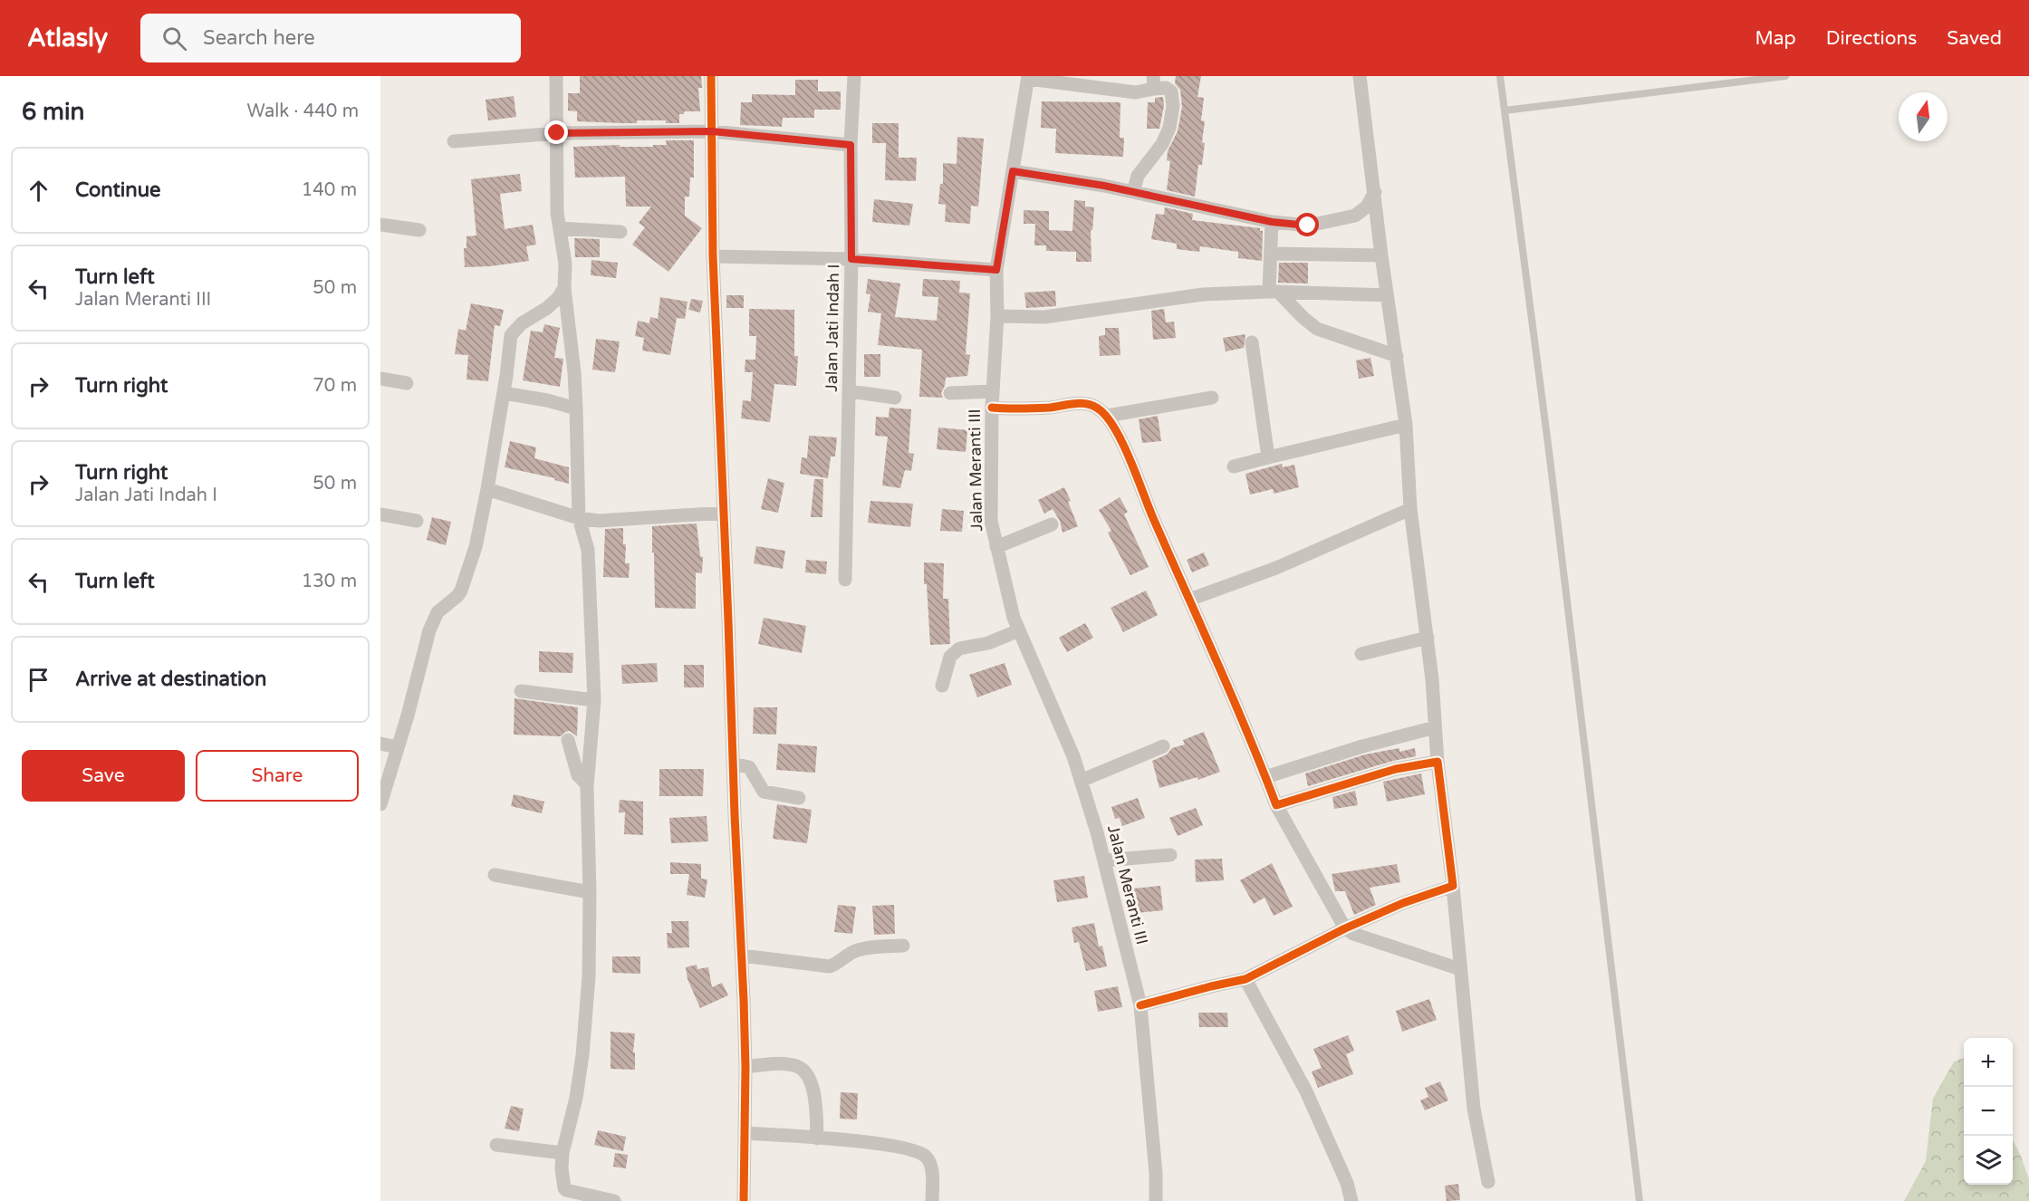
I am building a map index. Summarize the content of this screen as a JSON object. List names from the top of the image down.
{
  "streets": {
    "street": ["Jalan Jati Indah I", "Jalan Meranti III"]
  },
  "north": "top",
  "page": {
    "header": "Atlasly",
    "search": "Search here",
    "nav": ["Map", "Directions", "Saved"],
    "heading": ["6 min", "Walk · 440 m"],
    "list": [
      ["Continue", "140 m"],
      ["Turn left", "Jalan Meranti III", "50 m"],
      ["Turn right", "70 m"],
      ["Turn right", "Jalan Jati Indah I", "50 m"],
      ["Turn left", "130 m"],
      "Arrive at destination"
    ],
    "buttons": ["Save", "Share"],
    "map_buttons": ["+", "−"]
  }
}
